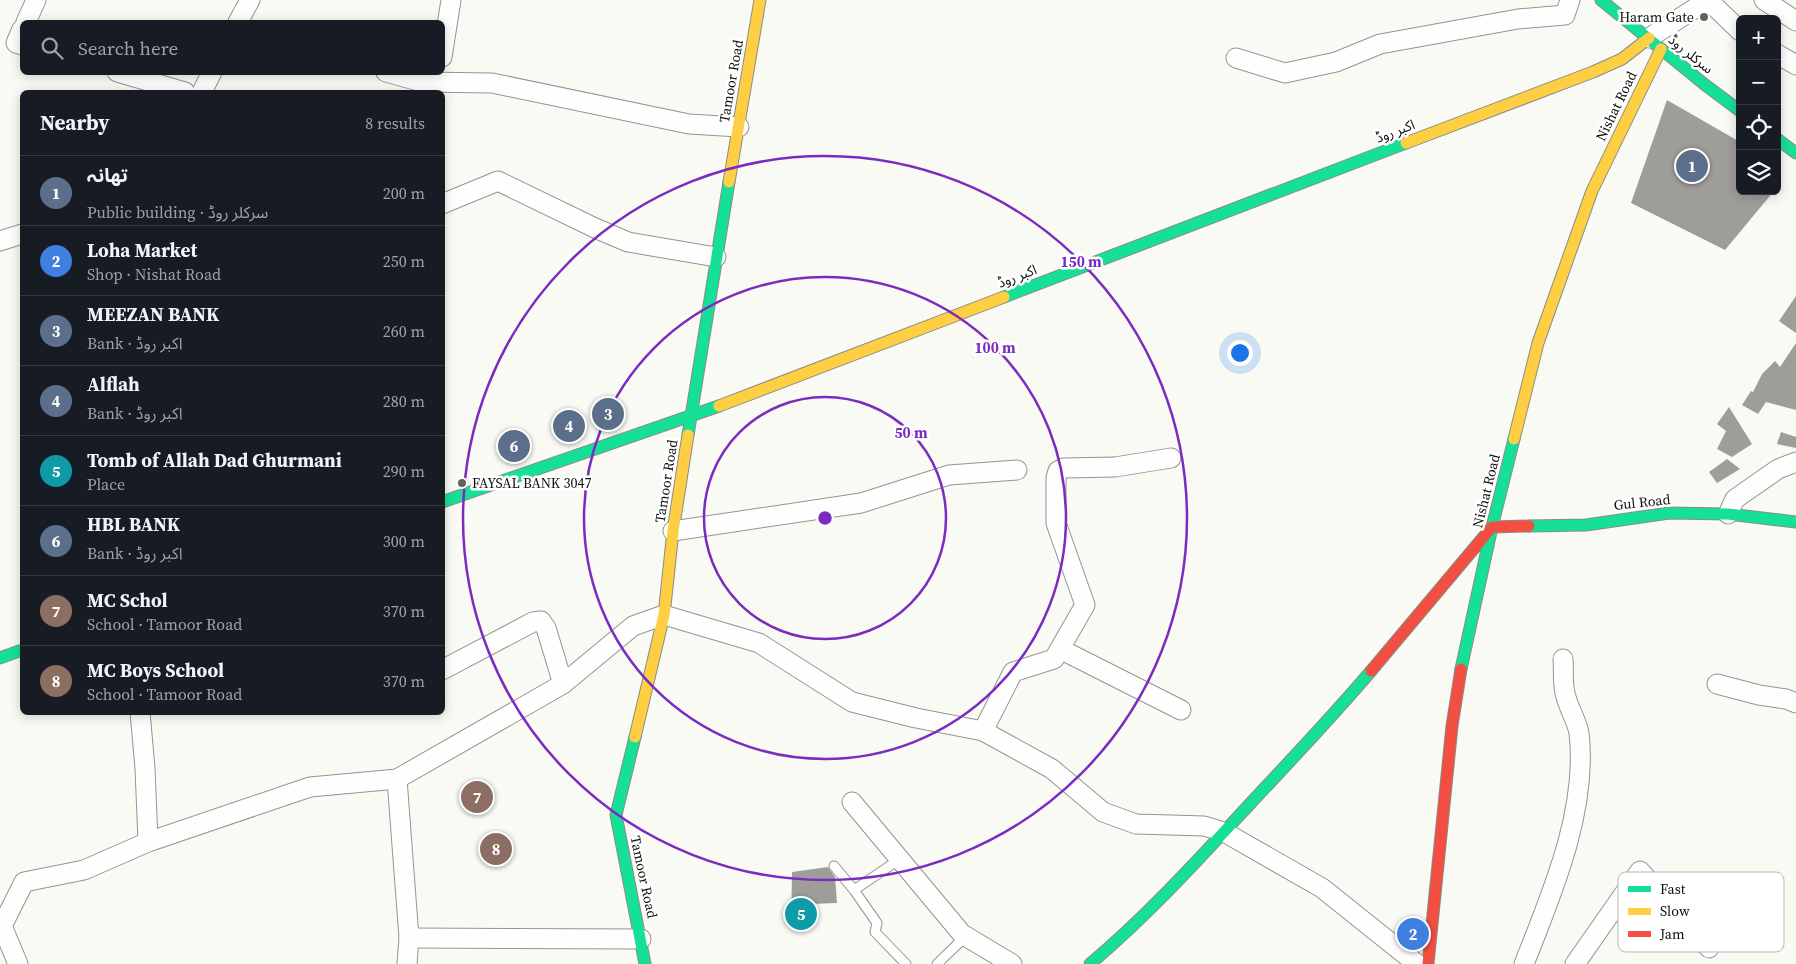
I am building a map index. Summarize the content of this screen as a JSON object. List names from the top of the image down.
{
  "streets": {
    "street": [
      "سرکلر روڈ",
      "Tamoor Road",
      "Nishat Road",
      "اکبر روڈ",
      "Gul Road"
    ]
  },
  "crossings": [
    ["سرکلر روڈ", "Nishat Road"],
    ["سرکلر روڈ", "اکبر روڈ"],
    ["Tamoor Road", "اکبر روڈ"],
    ["Nishat Road", "اکبر روڈ"],
    ["Nishat Road", "Gul Road"]
  ],
  "places": ["Haram Gate", "FAYSAL BANK 3047"],
  "legend": ["Fast", "Slow", "Jam"],
  "page": {
    "map_buttons": ["+", "−"],
    "search": "Search here",
    "heading": ["Nearby", "8 results"],
    "pins": [
      "1",
      "3",
      "4",
      "6",
      "7",
      "8",
      "5",
      "2"
    ],
    "list": [
      {
        "mark": "1",
        "name": "تھانہ",
        "note": "Public building · سرکلر روڈ",
        "value": "200 m"
      },
      {
        "mark": "2",
        "name": "Loha Market",
        "note": "Shop · Nishat Road",
        "value": "250 m"
      },
      {
        "mark": "3",
        "name": "MEEZAN BANK",
        "note": "Bank · اکبر روڈ",
        "value": "260 m"
      },
      {
        "mark": "4",
        "name": "Alflah",
        "note": "Bank · اکبر روڈ",
        "value": "280 m"
      },
      {
        "mark": "5",
        "name": "Tomb of Allah Dad Ghurmani",
        "note": "Place",
        "value": "290 m"
      },
      {
        "mark": "6",
        "name": "HBL BANK",
        "note": "Bank · اکبر روڈ",
        "value": "300 m"
      },
      {
        "mark": "7",
        "name": "MC Schol",
        "note": "School · Tamoor Road",
        "value": "370 m"
      },
      {
        "mark": "8",
        "name": "MC Boys School",
        "note": "School · Tamoor Road",
        "value": "370 m"
      }
    ]
  },
  "rings": ["150 m", "100 m", "50 m"]
}
